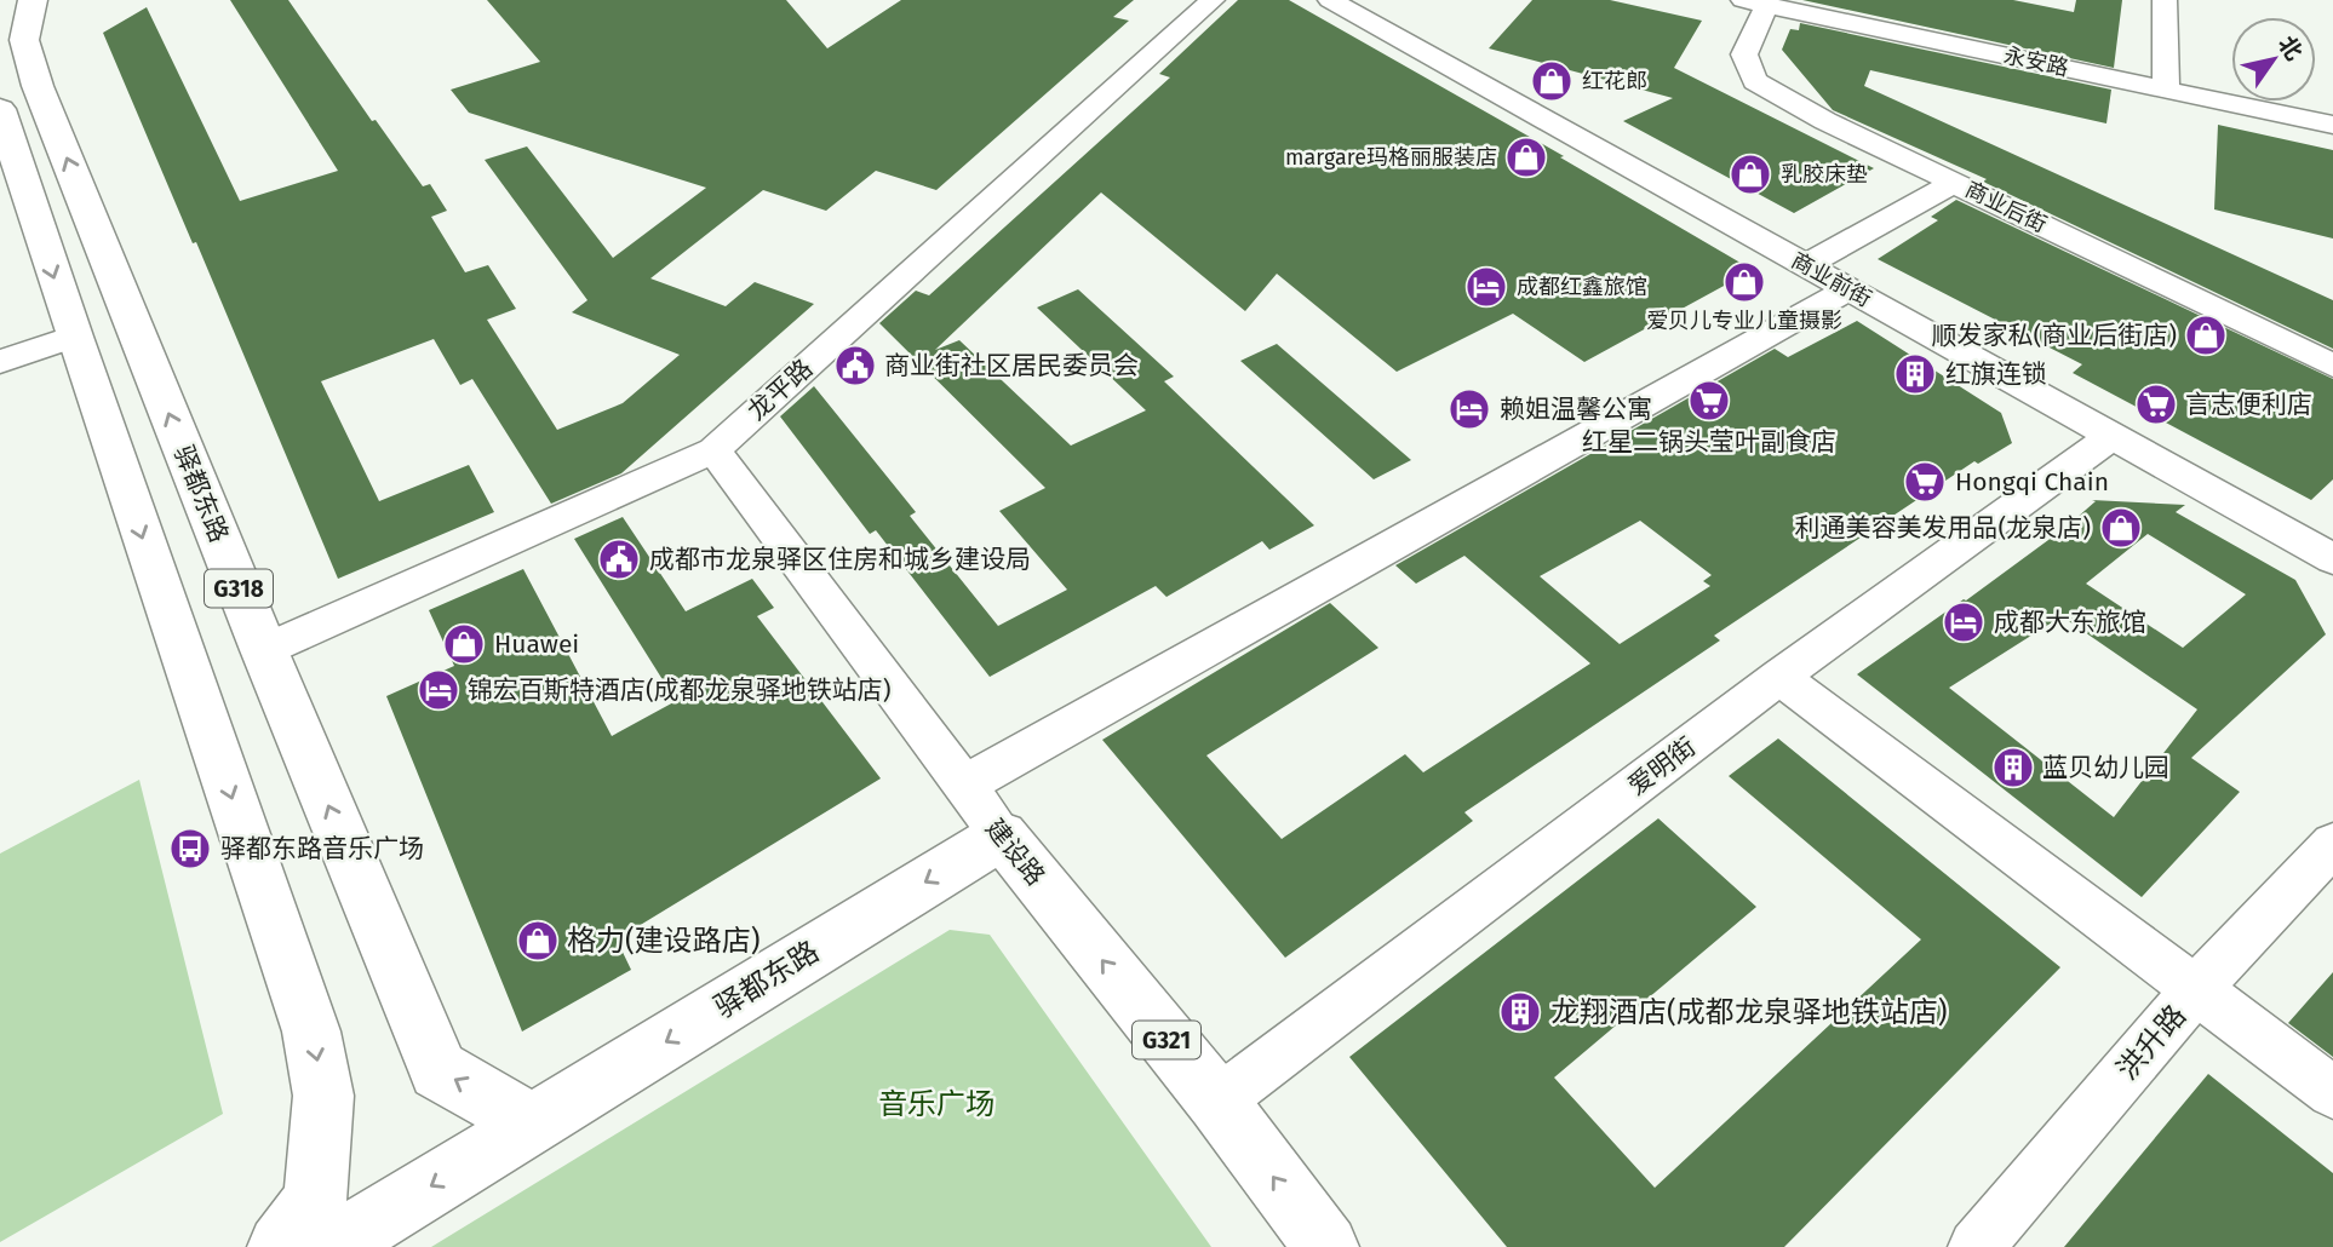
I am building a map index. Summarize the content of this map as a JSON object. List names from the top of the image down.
{
  "streets": {
    "highway": [
      "驿都东路",
      "G318",
      "建设路",
      "G321"
    ],
    "street": [
      "永安路",
      "商业后街",
      "商业前街",
      "龙平路",
      "爱明街",
      "洪升路"
    ]
  },
  "crossings": [
    ["永安路", "商业后街"],
    ["商业前街", "爱明街"],
    ["龙平路", "驿都东路"],
    ["龙平路", "建设路"],
    ["驿都东路", "建设路"],
    ["爱明街", "建设路"]
  ],
  "one_way": ["建设路"],
  "parks": ["音乐广场"],
  "places": {
    "shop": [
      "红花郎",
      "margare玛格丽服装店",
      "乳胶床垫",
      "爱贝儿专业儿童摄影",
      "顺发家私(商业后街店)",
      "利通美容美发用品(龙泉店)",
      "Huawei",
      "格力(建设路店)"
    ],
    "hotel": [
      "成都红鑫旅馆",
      "赖姐温馨公寓",
      "成都大东旅馆",
      "锦宏百斯特酒店(成都龙泉驿地铁站店)"
    ],
    "public building": ["商业街社区居民委员会", "成都市龙泉驿区住房和城乡建设局"],
    "building": ["红旗连锁", "蓝贝幼儿园", "龙翔酒店(成都龙泉驿地铁站店)"],
    "supermarket": ["红星二锅头莹叶副食店", "言志便利店", "Hongqi Chain"],
    "bus stop": ["驿都东路音乐广场"]
  },
  "north": "top right"
}
